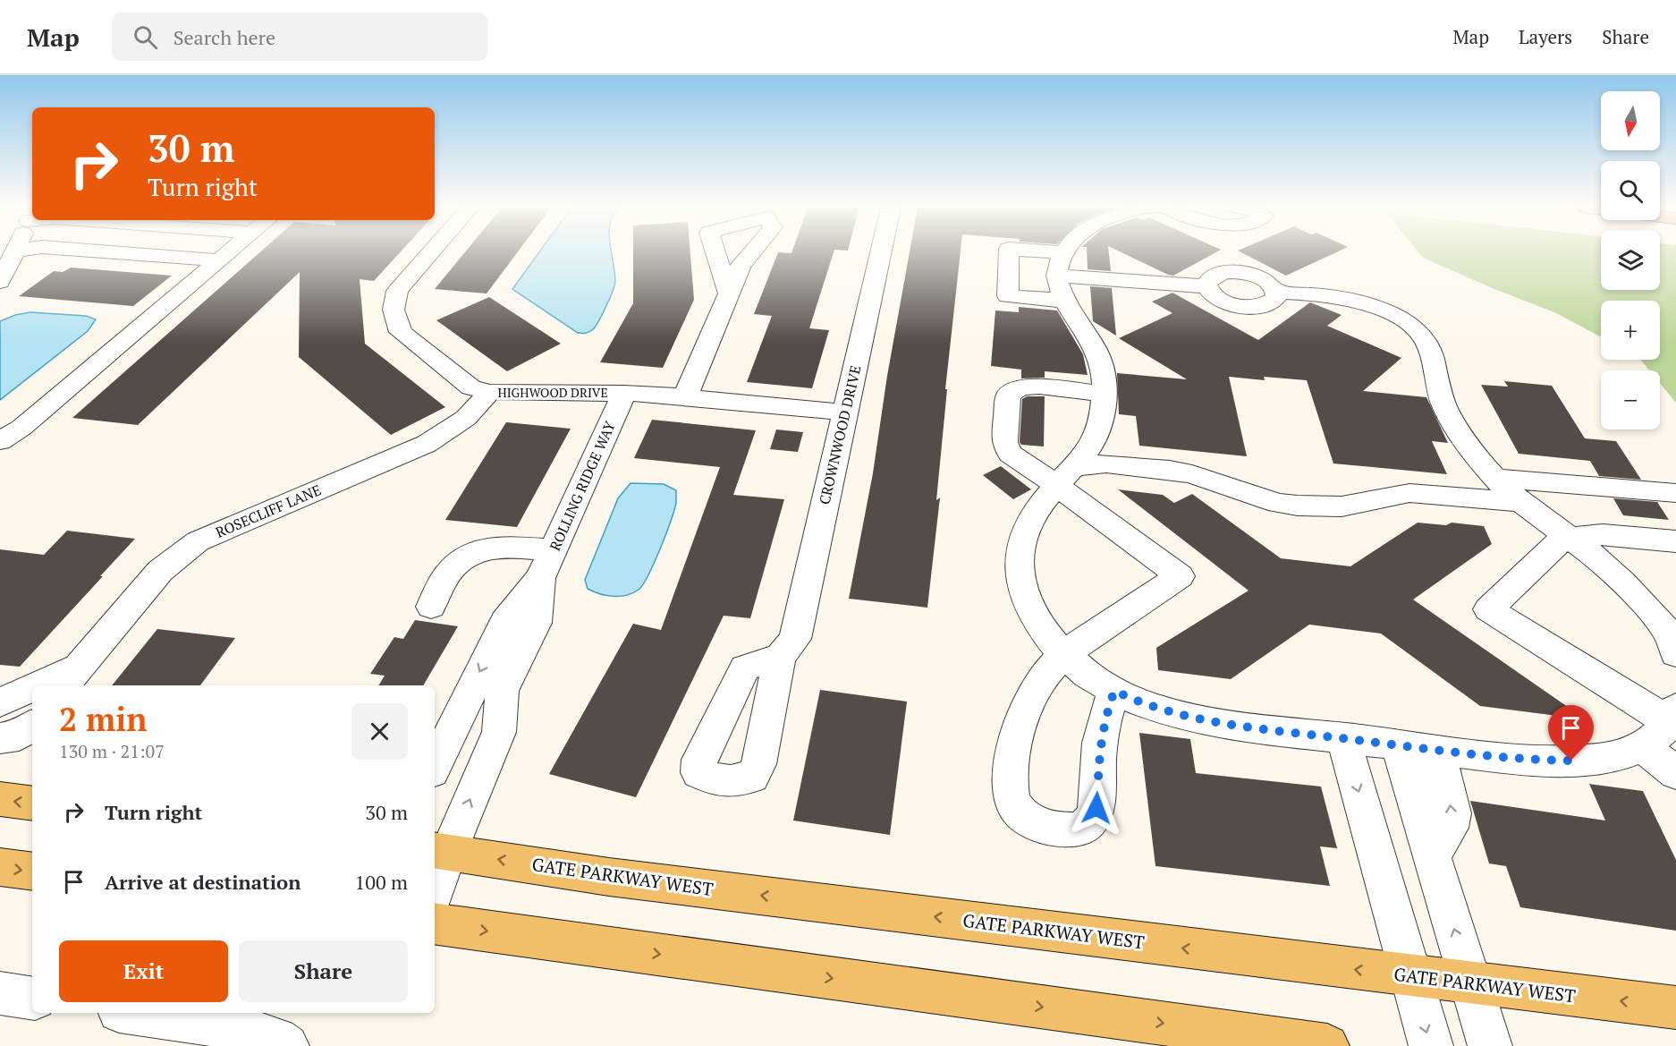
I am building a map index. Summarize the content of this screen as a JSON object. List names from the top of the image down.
{
  "streets": {
    "main road": ["GATE PARKWAY WEST"],
    "street": [
      "HIGHWOOD DRIVE",
      "CROWNWOOD DRIVE",
      "ROLLING RIDGE WAY",
      "ROSECLIFF LANE"
    ]
  },
  "crossings": [
    ["HIGHWOOD DRIVE", "CROWNWOOD DRIVE"],
    ["HIGHWOOD DRIVE", "ROLLING RIDGE WAY"],
    ["HIGHWOOD DRIVE", "ROSECLIFF LANE"],
    ["ROLLING RIDGE WAY", "GATE PARKWAY WEST"]
  ],
  "north": "bottom",
  "page": {
    "header": "Map",
    "search": "Search here",
    "nav": ["Map", "Layers", "Share"],
    "map_buttons": ["+", "−"],
    "turn": ["30 m", "Turn right"],
    "heading": ["2 min", "130 m · 21:07"],
    "list": [
      {
        "name": "Turn right",
        "value": "30 m"
      },
      {
        "name": "Arrive at destination",
        "value": "100 m"
      }
    ],
    "buttons": ["Exit", "Share"]
  }
}
